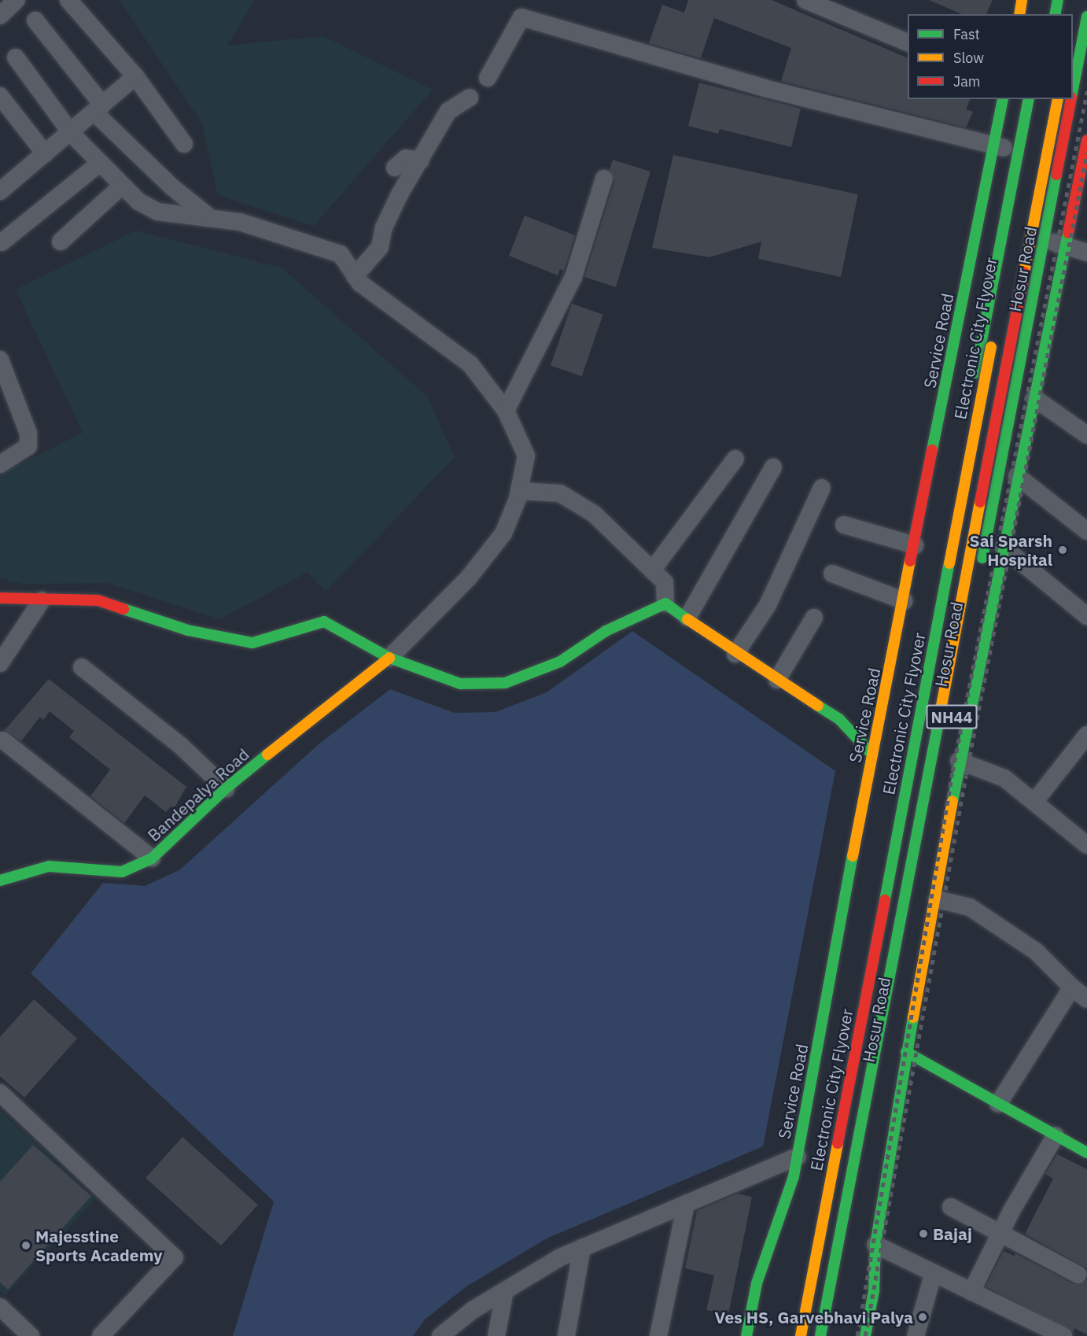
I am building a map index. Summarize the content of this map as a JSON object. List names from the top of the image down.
{
  "streets": {
    "main road": [
      "Hosur Road",
      "Electronic City Flyover",
      "Service Road",
      "NH44",
      "Bandepalya Road"
    ]
  },
  "places": [
    "Sai Sparsh Hospital",
    "Bajaj",
    "Majesstine Sports Academy",
    "Ves HS, Garvebhavi Palya"
  ],
  "legend": ["Fast", "Slow", "Jam"]
}
